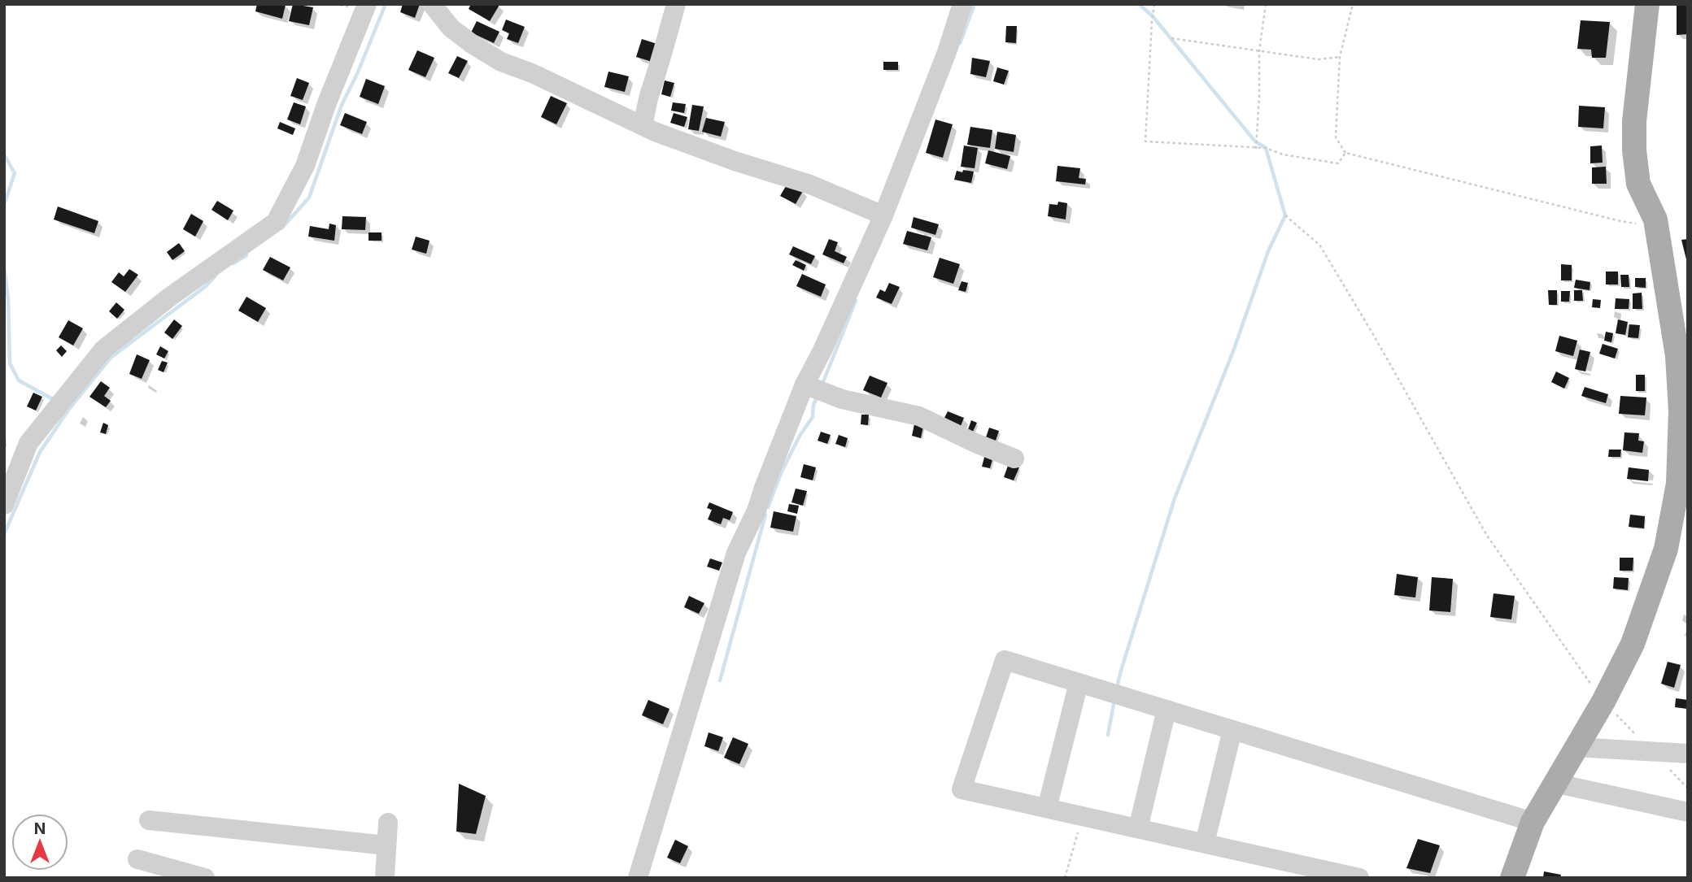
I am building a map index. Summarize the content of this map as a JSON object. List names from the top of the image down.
{
  "north": "top"
}
